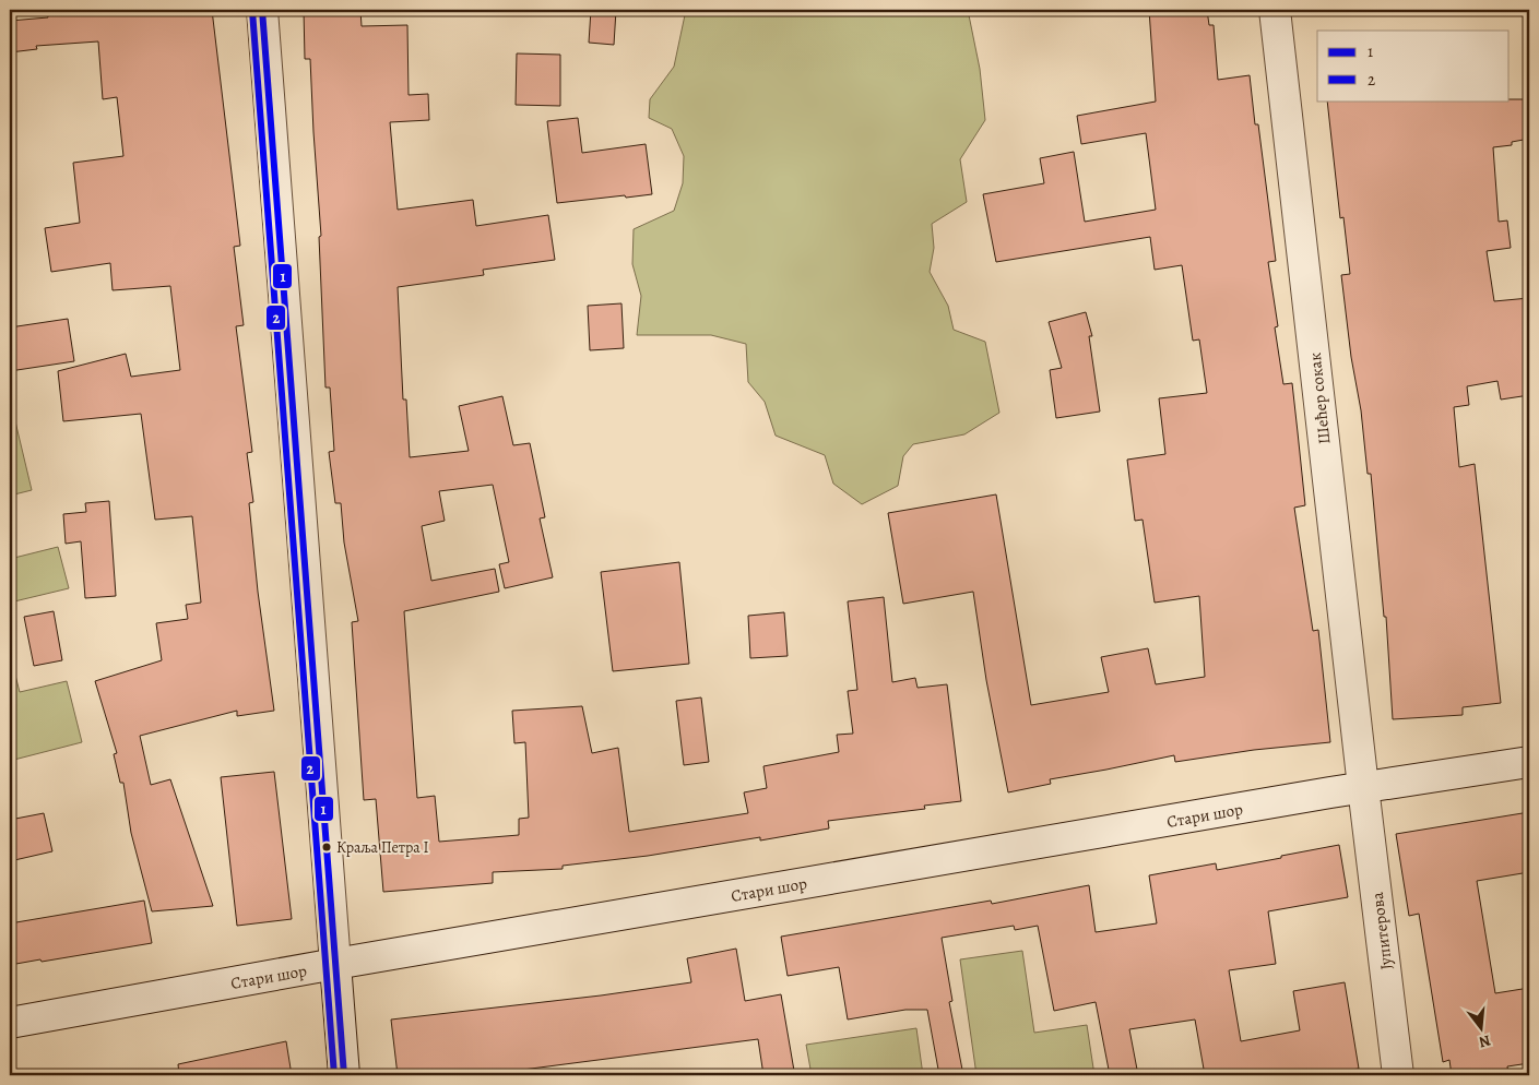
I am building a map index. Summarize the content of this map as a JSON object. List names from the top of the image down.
{
  "streets": {
    "street": ["Шећер сокак", "Стари шор", "Јупитерова"]
  },
  "crossings": [
    ["Шећер сокак", "Стари шор"],
    ["Шећер сокак", "Јупитерова"],
    ["Стари шор", "Јупитерова"]
  ],
  "places": ["Краља Петра I"],
  "lines": ["transit line 1", "transit line 2"],
  "legend": ["1", "2"],
  "north": "bottom"
}
